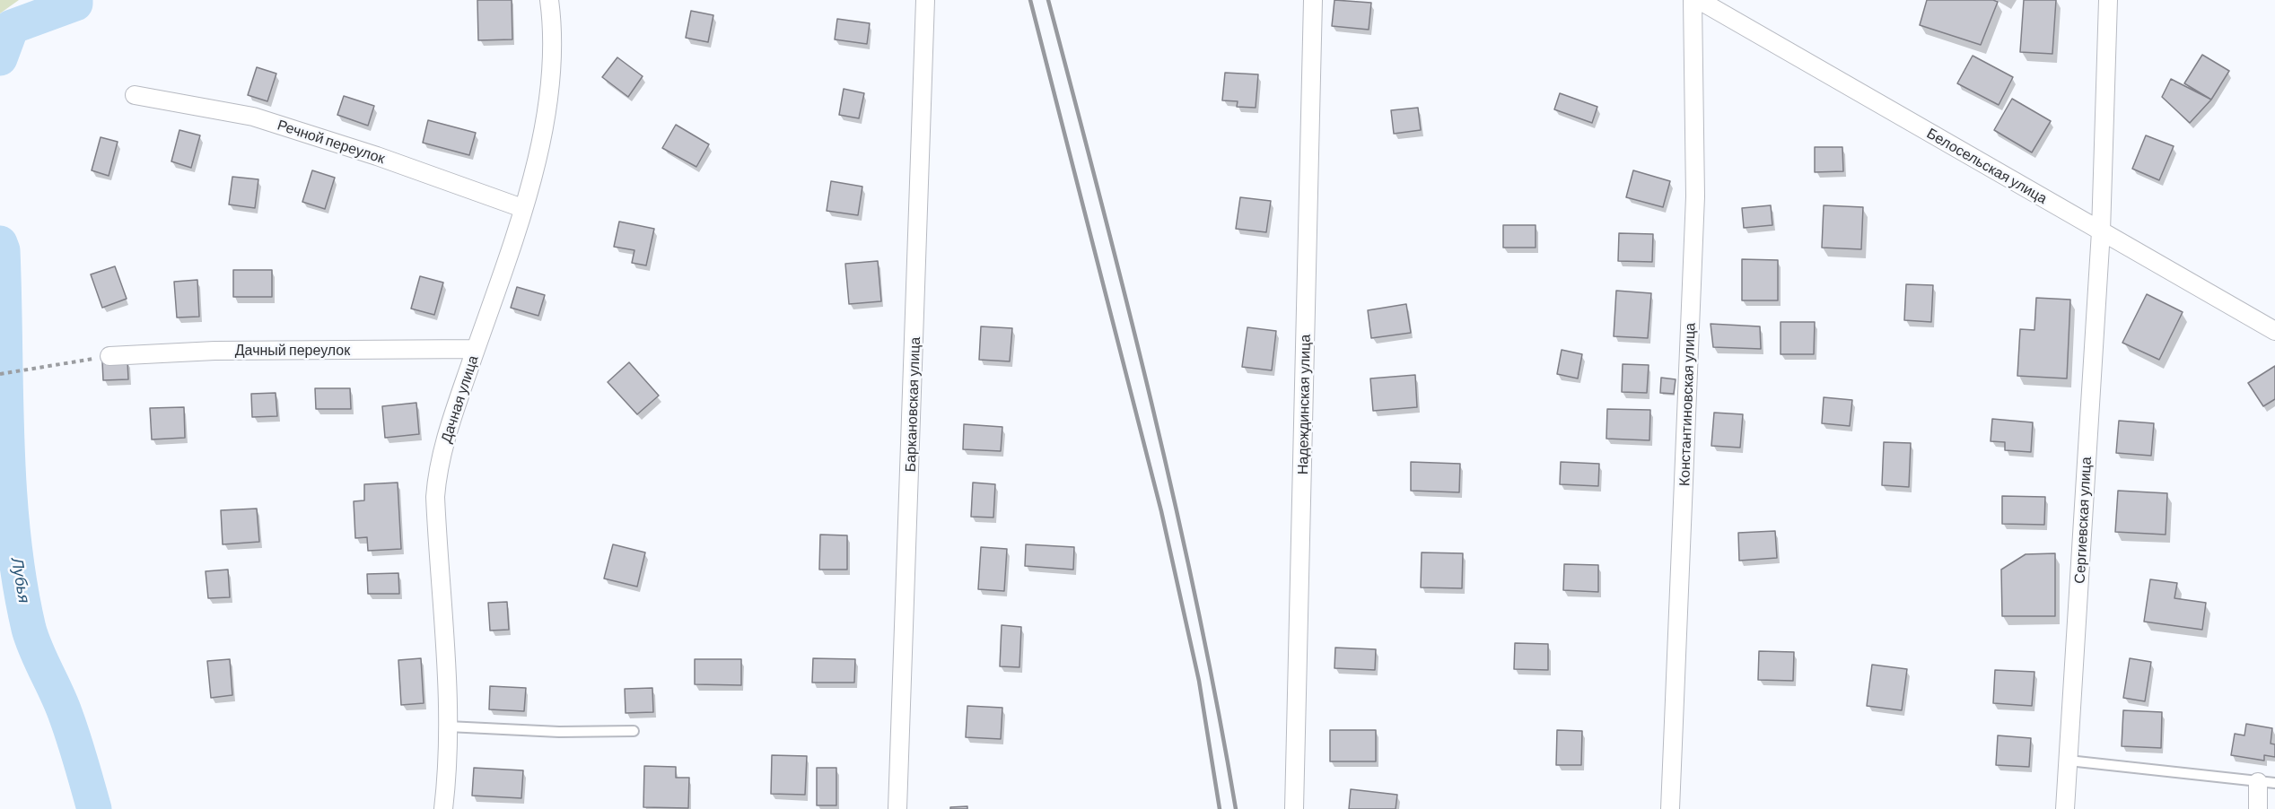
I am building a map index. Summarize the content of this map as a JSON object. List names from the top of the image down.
{
  "streets": {
    "street": [
      "Речной переулок",
      "Белосельская улица",
      "Дачный переулок",
      "Дачная улица",
      "Баркановская улица",
      "Надеждинская улица",
      "Константиновская улица",
      "Сергиевская улица"
    ]
  },
  "crossings": [
    ["Речной переулок", "Дачная улица"],
    ["Белосельская улица", "Сергиевская улица"],
    ["Дачный переулок", "Дачная улица"]
  ],
  "water": ["Лубья"]
}
